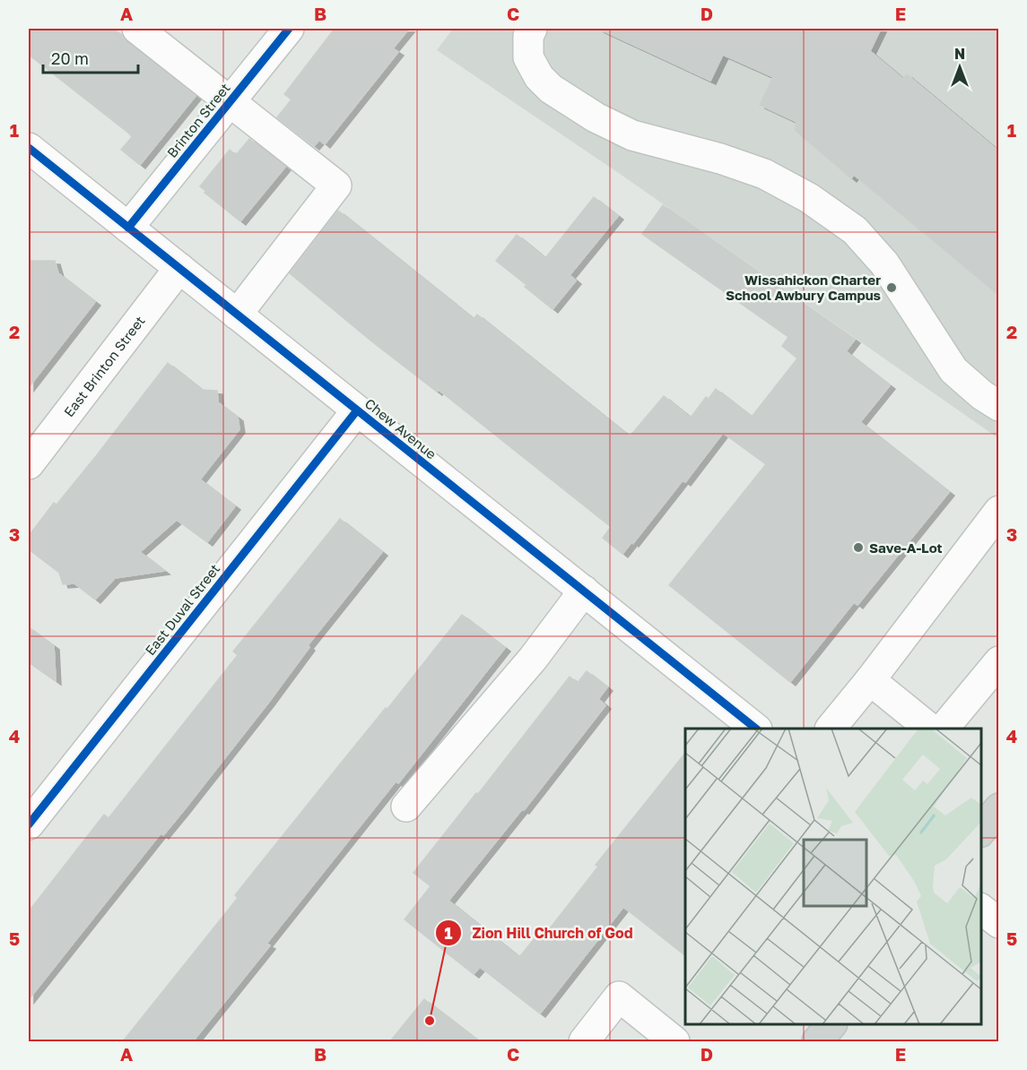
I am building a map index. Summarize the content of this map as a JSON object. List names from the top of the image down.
{
  "streets": {
    "street": [
      "Brinton Street",
      "East Brinton Street",
      "Chew Avenue",
      "East Duval Street"
    ]
  },
  "crossings": [
    ["Brinton Street", "Chew Avenue"],
    ["East Brinton Street", "Chew Avenue"],
    ["Chew Avenue", "East Duval Street"]
  ],
  "places": ["Wissahickon Charter School Awbury Campus", "Save-A-Lot", "Zion Hill Church of God"],
  "scale_bar": "20 m",
  "north": "top",
  "grid": {
    "columns": [
      "A",
      "B",
      "C",
      "D",
      "E"
    ],
    "rows": [
      "1",
      "2",
      "3",
      "4",
      "5"
    ]
  }
}
